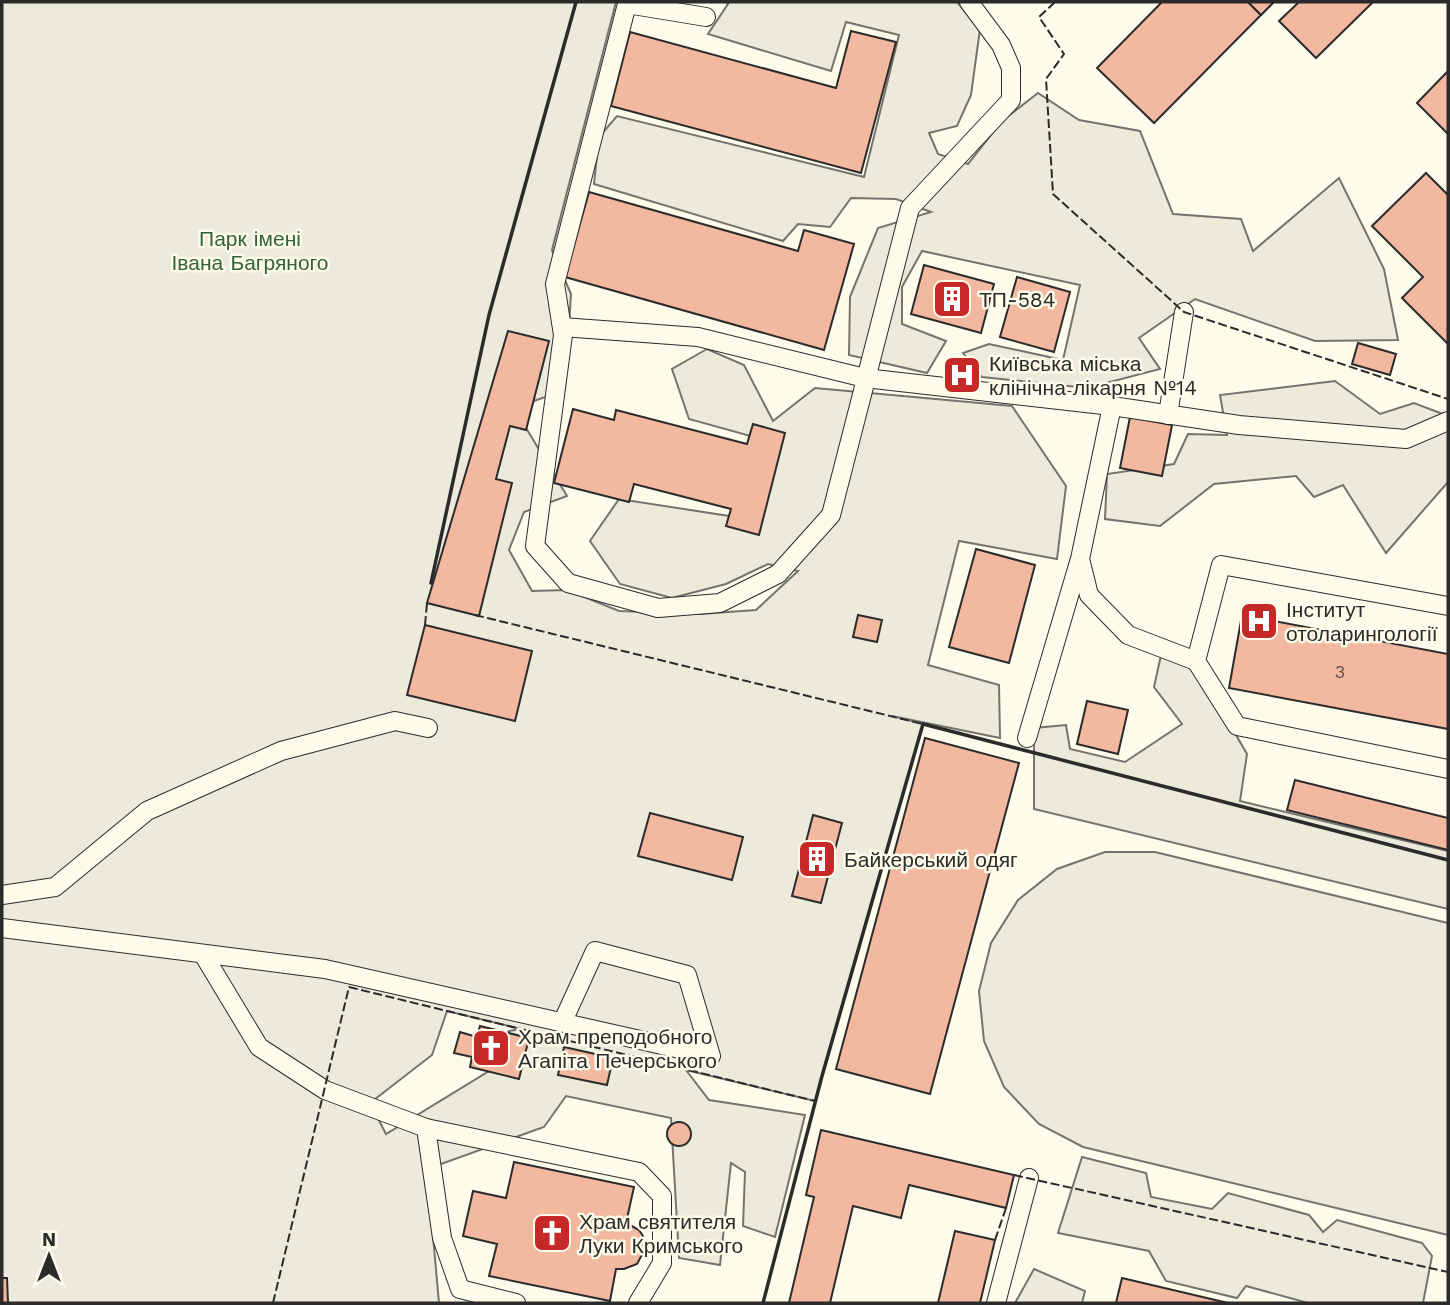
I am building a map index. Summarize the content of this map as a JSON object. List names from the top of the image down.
{
  "parks": ["Парк імені Івана Багряного"],
  "places": {
    "building": ["ТП-584", "Байкерський одяг"],
    "hospital": ["Київська міська клінічна лікарня №14", "Інститут отоларингології"],
    "church": ["Храм преподобного Агапіта Печерського", "Храм святителя Луки Кримського"]
  },
  "house_numbers": ["3"],
  "north": "top"
}
